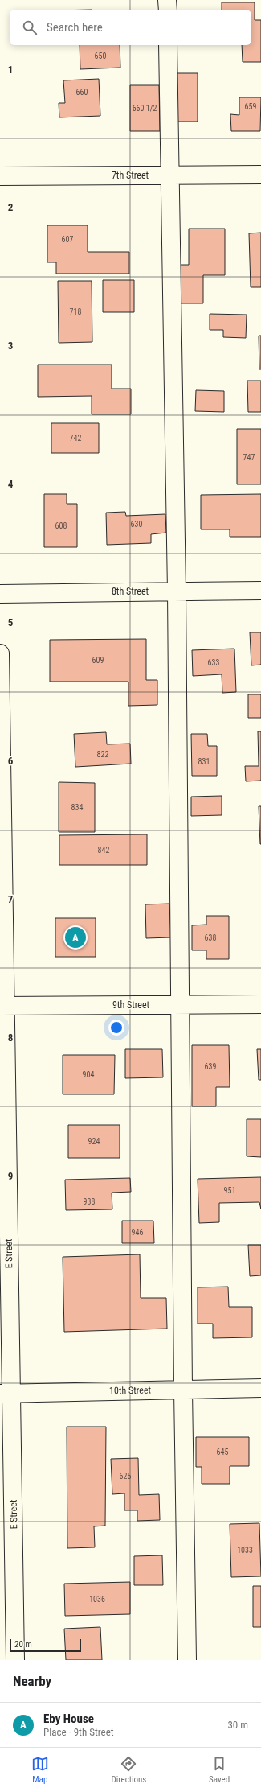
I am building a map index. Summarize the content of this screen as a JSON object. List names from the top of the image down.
{
  "streets": {
    "street": [
      "7th Street",
      "8th Street",
      "9th Street",
      "E Street",
      "10th Street"
    ]
  },
  "crossings": [
    ["9th Street", "E Street"],
    ["E Street", "10th Street"]
  ],
  "house_numbers": [
    "650",
    "660",
    "659",
    "660 1/2",
    "607",
    "718",
    "742",
    "747",
    "630",
    "608",
    "609",
    "633",
    "822",
    "831",
    "834",
    "842",
    "638",
    "639",
    "904",
    "924",
    "951",
    "938",
    "946",
    "645",
    "625",
    "1033",
    "1036"
  ],
  "scale_bar": "20 m",
  "page": {
    "search": "Search here",
    "pins": "A",
    "scale": "20 m",
    "heading": "Nearby",
    "list": [
      {
        "mark": "A",
        "name": "Eby House",
        "note": "Place · 9th Street",
        "value": "30 m"
      }
    ],
    "nav": ["Map", "Directions", "Saved"]
  },
  "grid": {
    "rows": [
      "1",
      "2",
      "3",
      "4",
      "5",
      "6",
      "7",
      "8",
      "9"
    ]
  }
}
